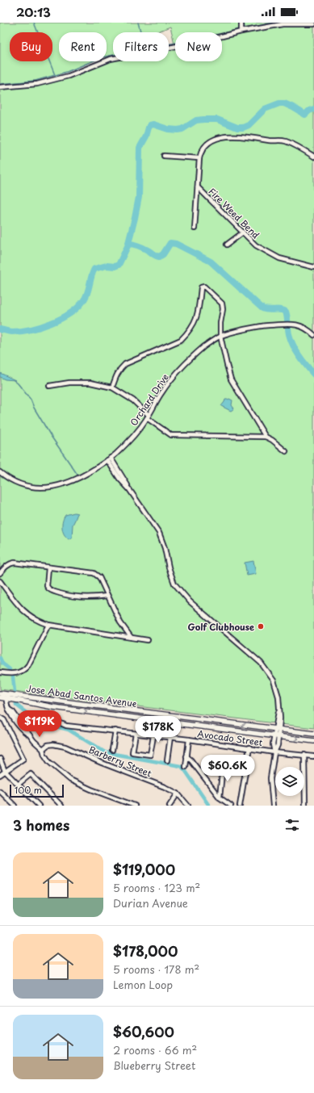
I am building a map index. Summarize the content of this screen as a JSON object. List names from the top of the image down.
{
  "streets": {
    "main road": ["Jose Abad Santos Avenue"],
    "street": [
      "Fire Weed Bend",
      "Orchard Drive",
      "Avocado Street",
      "Barberry Street"
    ]
  },
  "places": ["Golf Clubhouse"],
  "scale_bar": "100 m",
  "page": {
    "status": "20:13",
    "chip": [
      "Buy",
      "Rent",
      "Filters",
      "New"
    ],
    "price": ["$119K", "$178K", "$60.6K"],
    "scale": "100 m",
    "heading": "3 homes",
    "list": [
      {
        "name": "$119,000",
        "note": "5 rooms · 123 m² · Durian Avenue"
      },
      {
        "name": "$178,000",
        "note": "5 rooms · 178 m² · Lemon Loop"
      },
      {
        "name": "$60,600",
        "note": "2 rooms · 66 m² · Blueberry Street"
      }
    ]
  }
}
